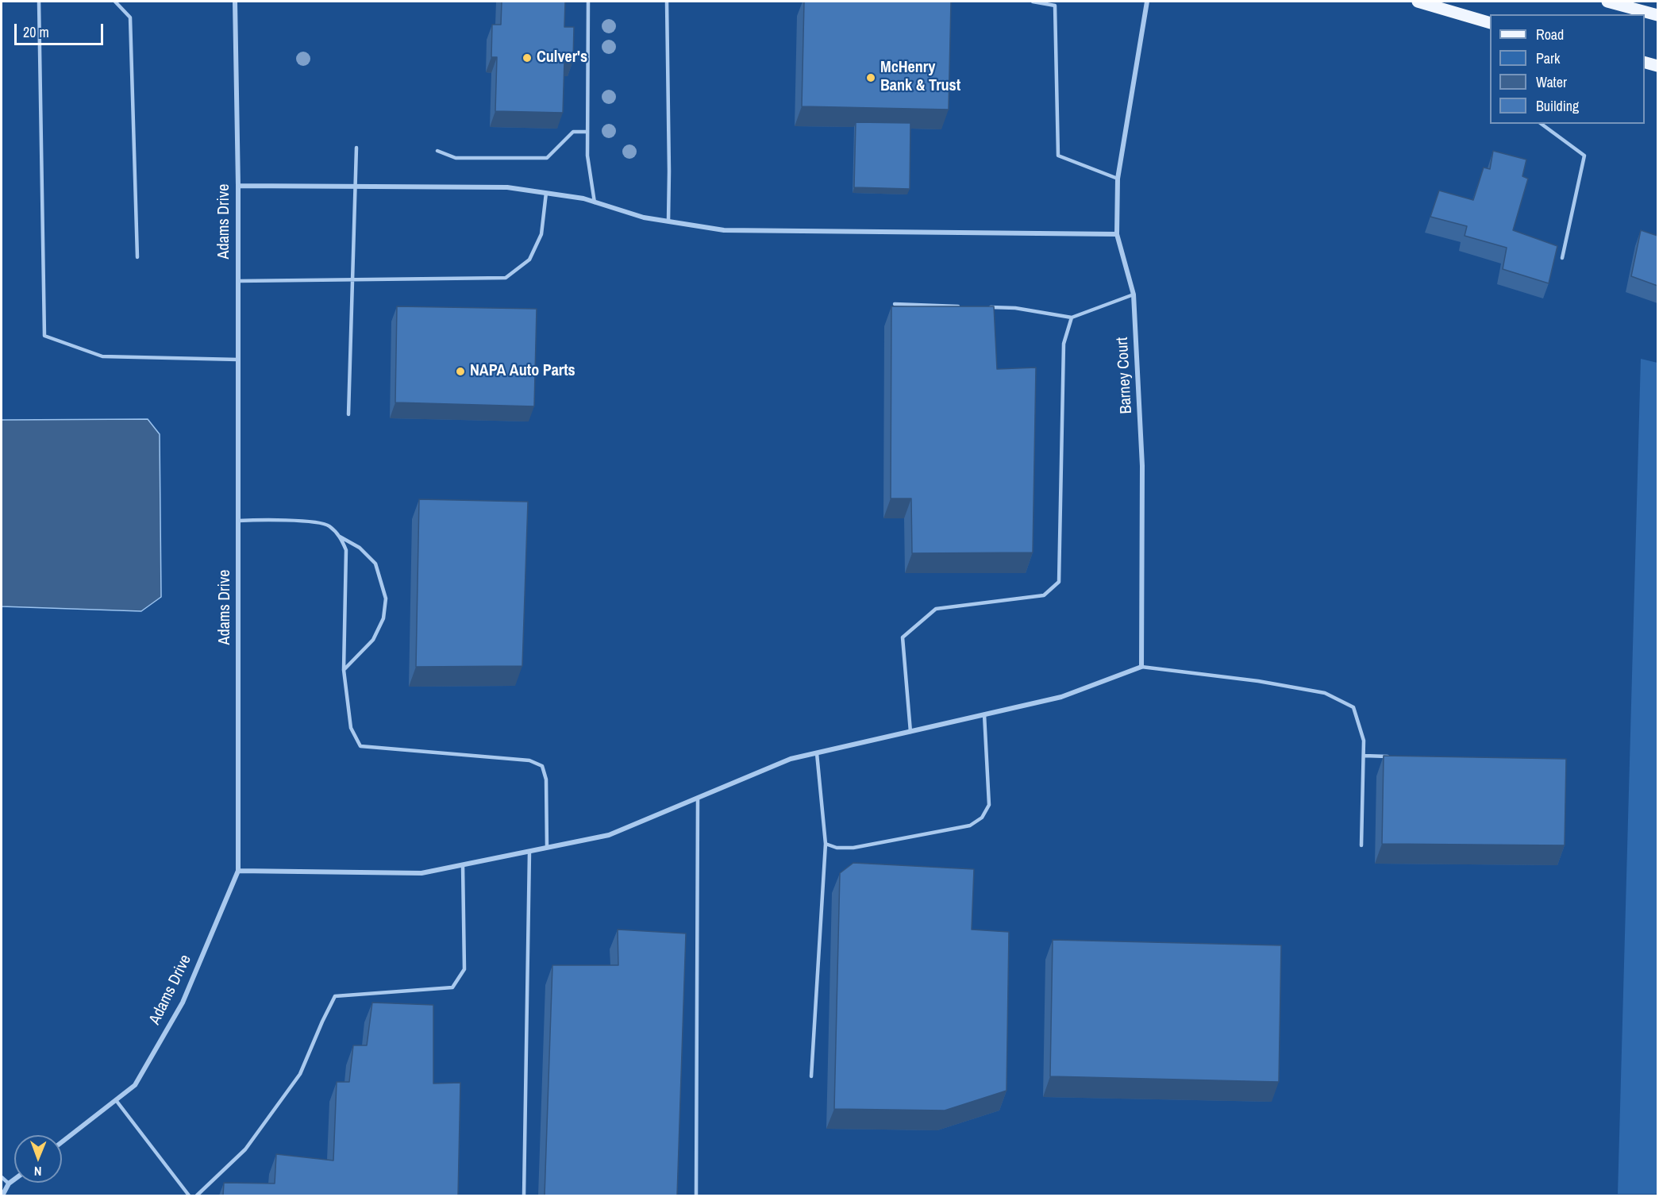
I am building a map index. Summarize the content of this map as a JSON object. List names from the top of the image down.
{
  "streets": {
    "street": ["Adams Drive", "Barney Court"]
  },
  "places": ["Culver's", "McHenry Bank & Trust", "NAPA Auto Parts"],
  "legend": [
    "Road",
    "Park",
    "Water",
    "Building"
  ],
  "scale_bar": "20 m",
  "north": "bottom"
}
